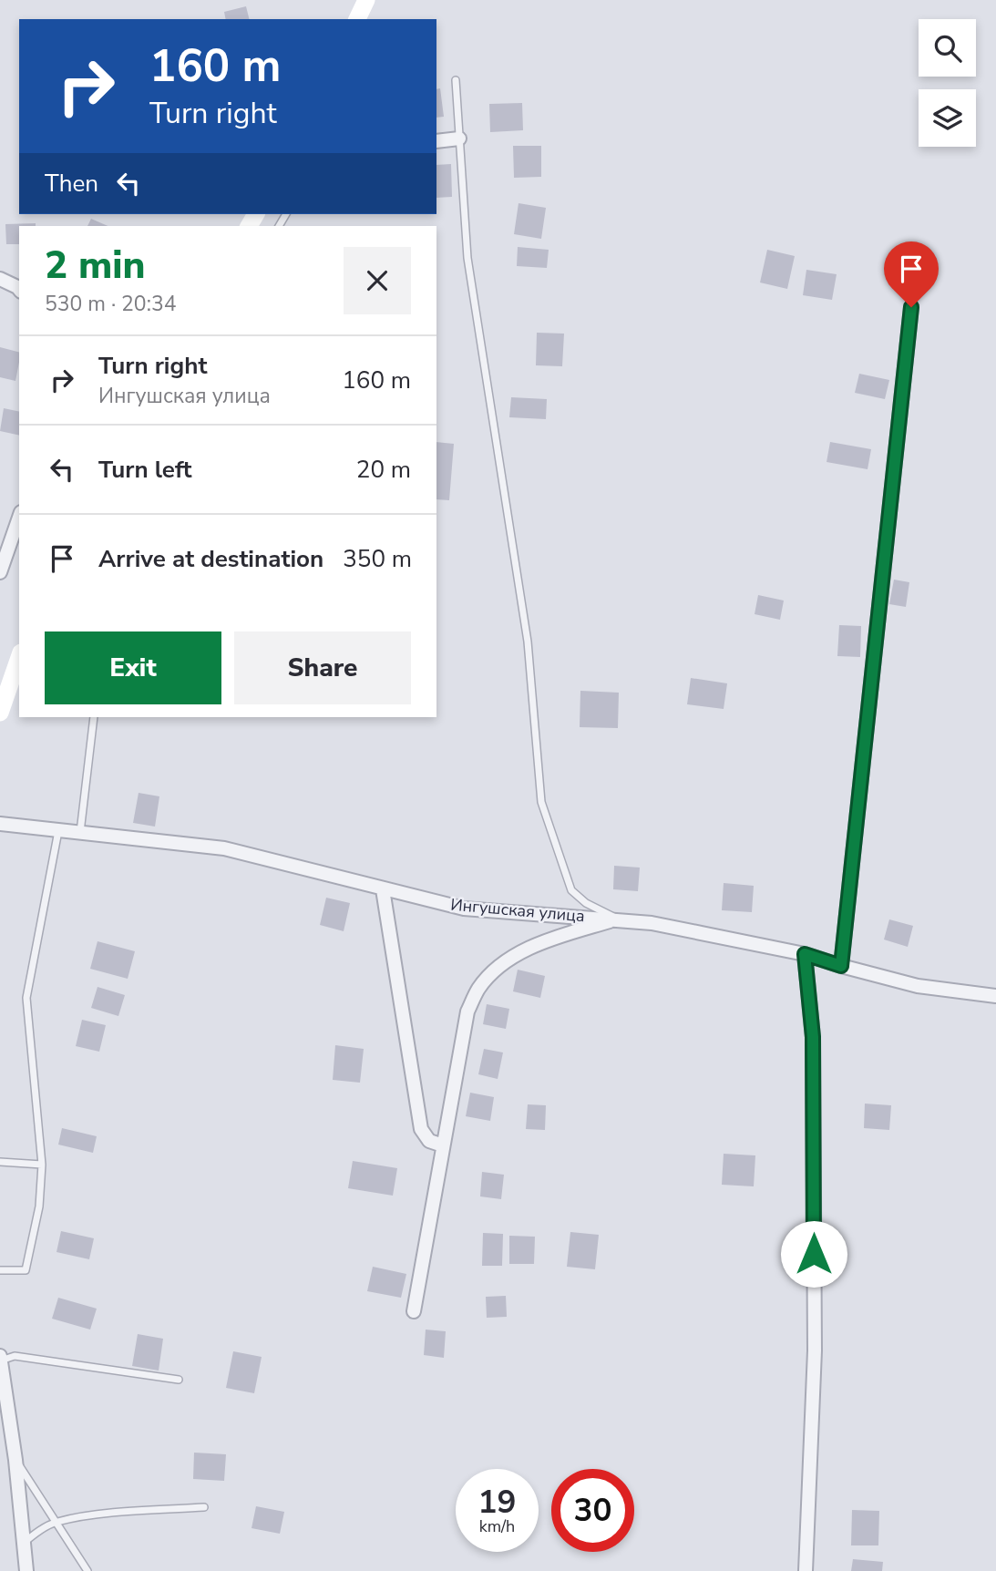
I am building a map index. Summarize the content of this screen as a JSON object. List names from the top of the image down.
{
  "streets": {
    "street": ["Ингушская улица"]
  },
  "page": {
    "turn": ["160 m", "Turn right"],
    "then": "Then",
    "heading": ["2 min", "530 m · 20:34"],
    "list": [
      {
        "name": "Turn right",
        "note": "Ингушская улица",
        "value": "160 m"
      },
      {
        "name": "Turn left",
        "value": "20 m"
      },
      {
        "name": "Arrive at destination",
        "value": "350 m"
      }
    ],
    "buttons": ["Exit", "Share"],
    "speed": "19 km/h",
    "limit": "30"
  }
}
